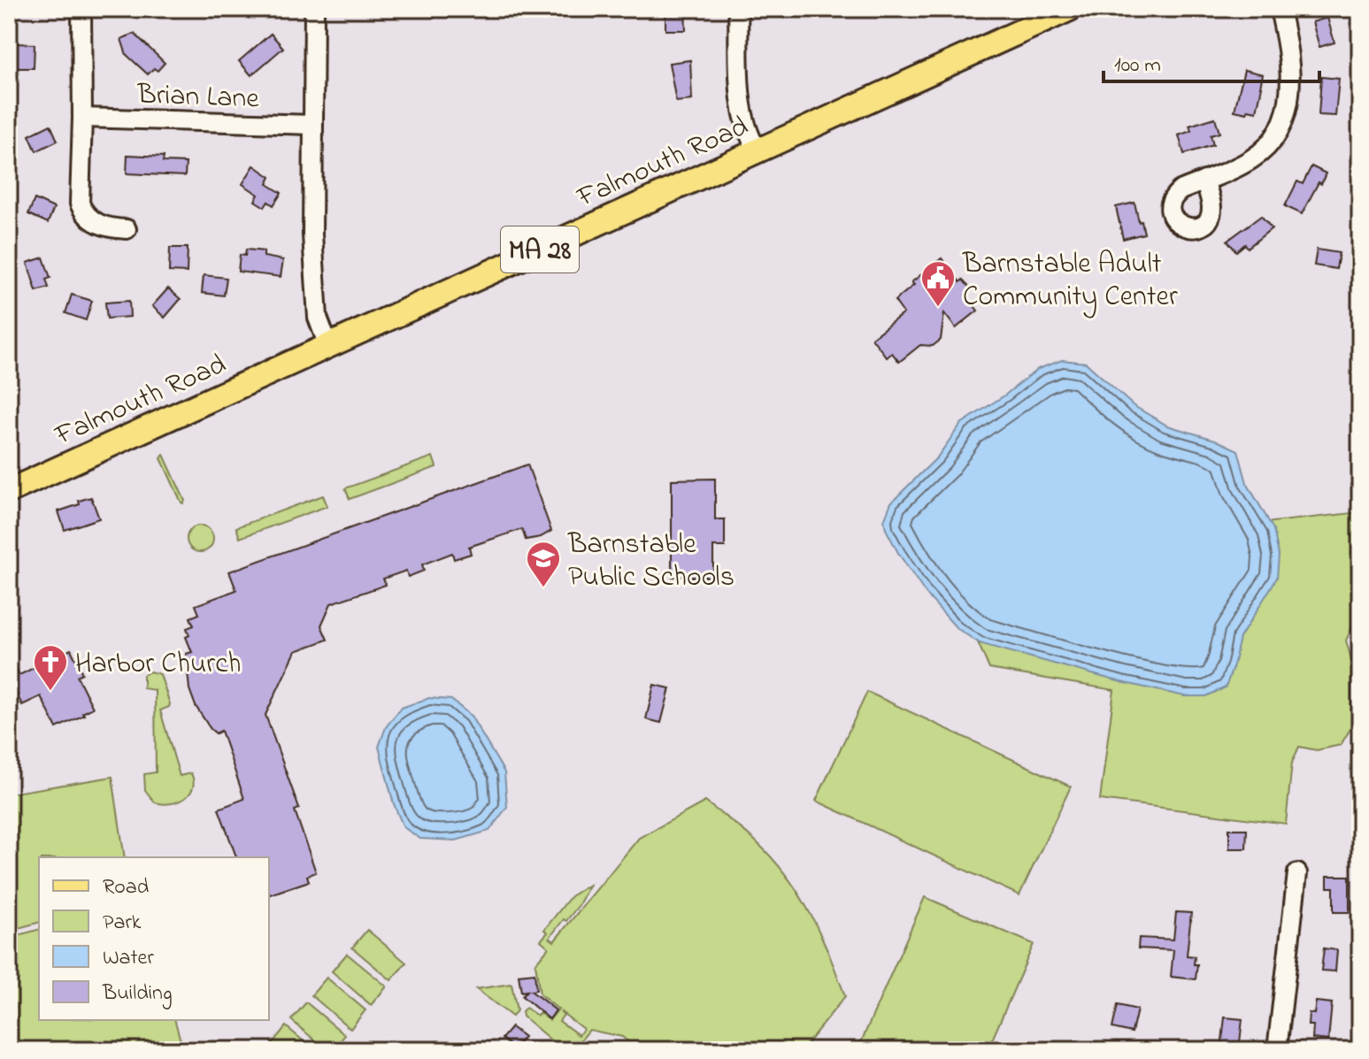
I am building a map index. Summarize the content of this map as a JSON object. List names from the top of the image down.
{
  "streets": {
    "main road": ["Falmouth Road", "MA 28"],
    "street": ["Brian Lane"]
  },
  "places": {
    "public building": ["Barnstable Adult Community Center"],
    "school or university": ["Barnstable Public Schools"],
    "church": ["Harbor Church"]
  },
  "legend": [
    "Road",
    "Park",
    "Water",
    "Building"
  ],
  "scale_bar": "100 m"
}
